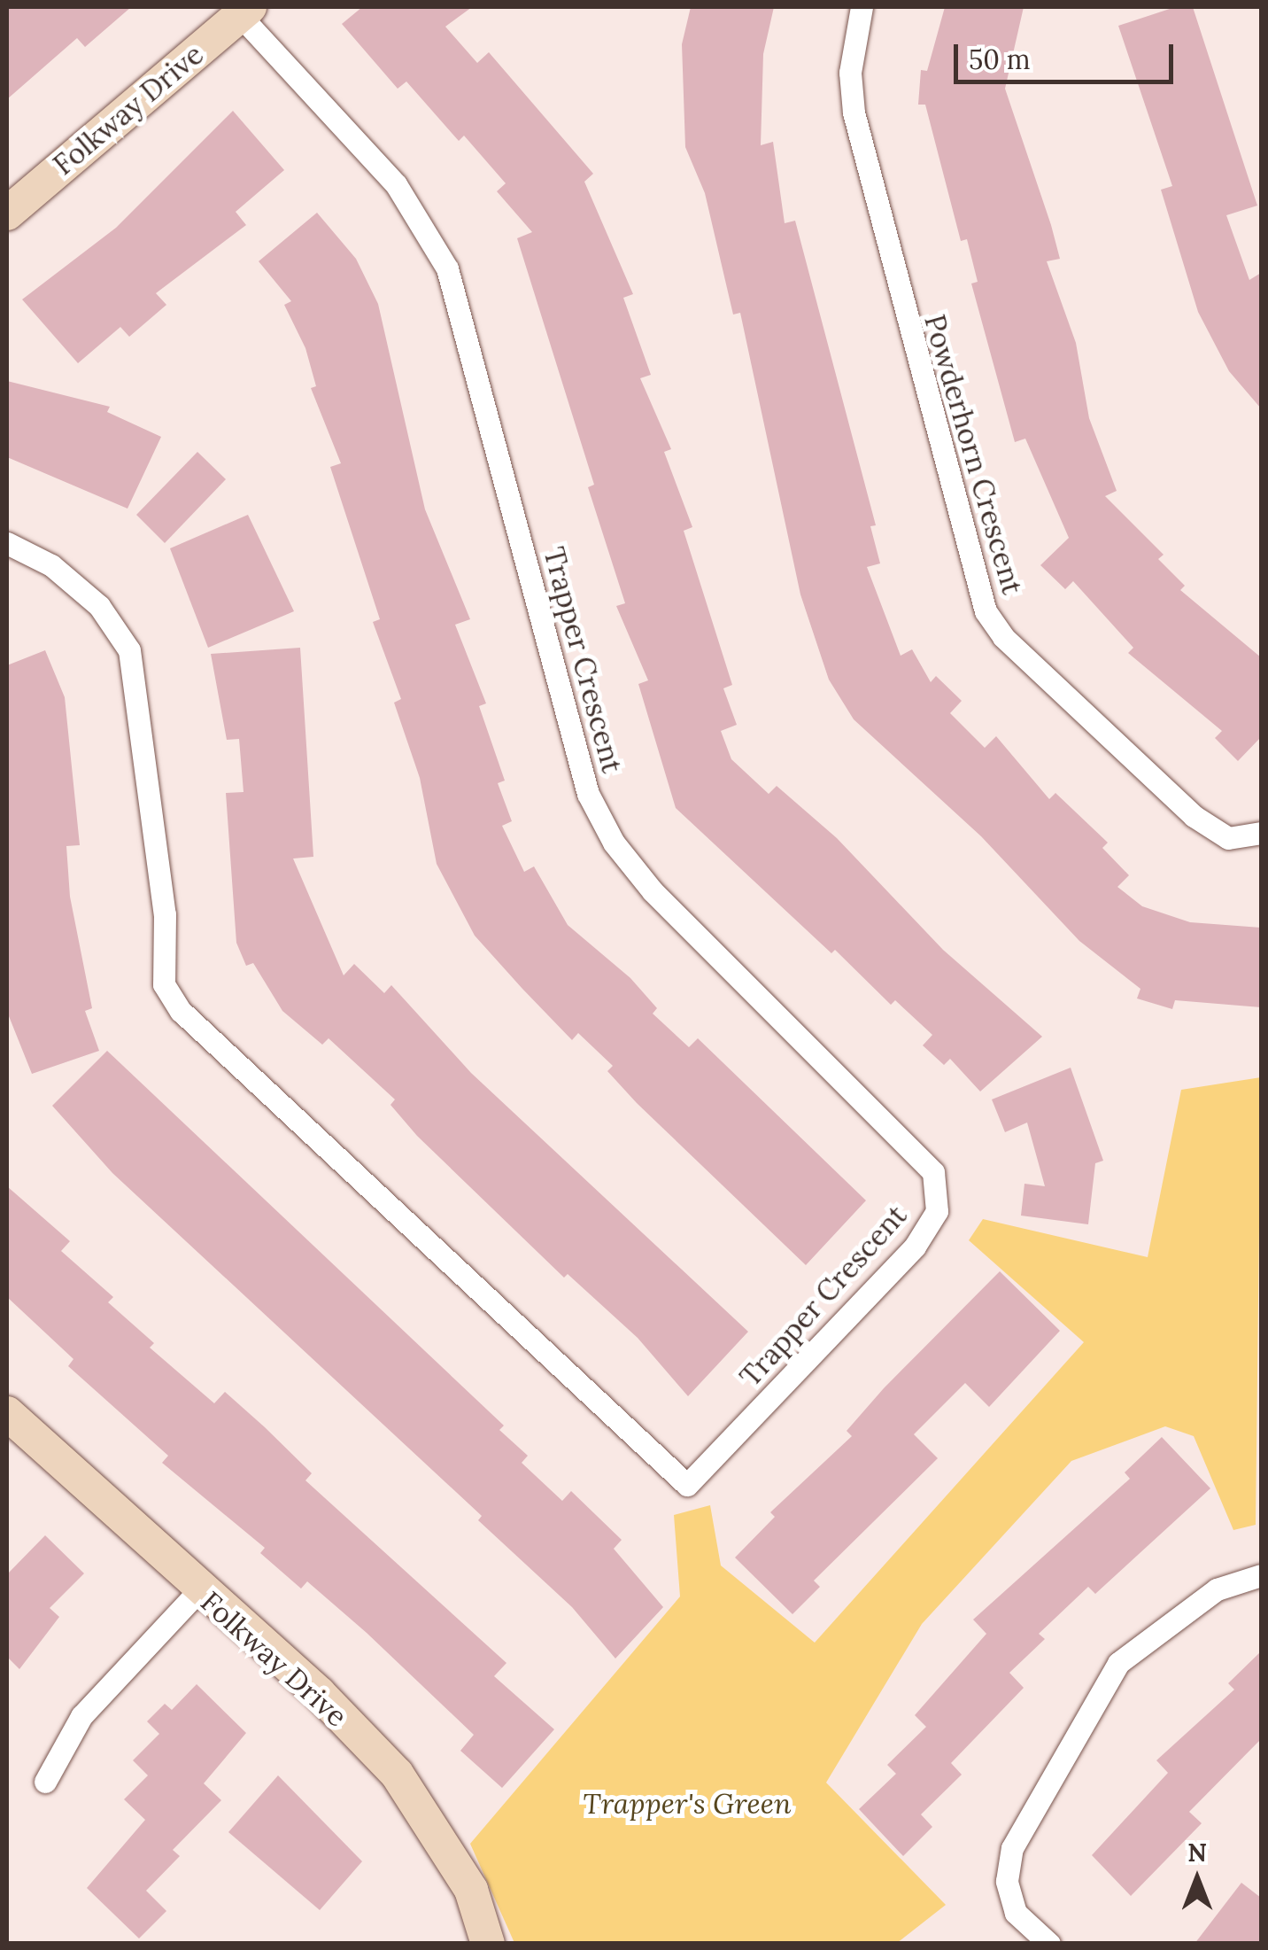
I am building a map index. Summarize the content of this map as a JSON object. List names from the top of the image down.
{
  "streets": {
    "street": ["Folkway Drive", "Powderhorn Crescent", "Trapper Crescent"]
  },
  "crossings": [
    ["Folkway Drive", "Trapper Crescent"]
  ],
  "parks": ["Trapper's Green"],
  "scale_bar": "50 m",
  "north": "top"
}
